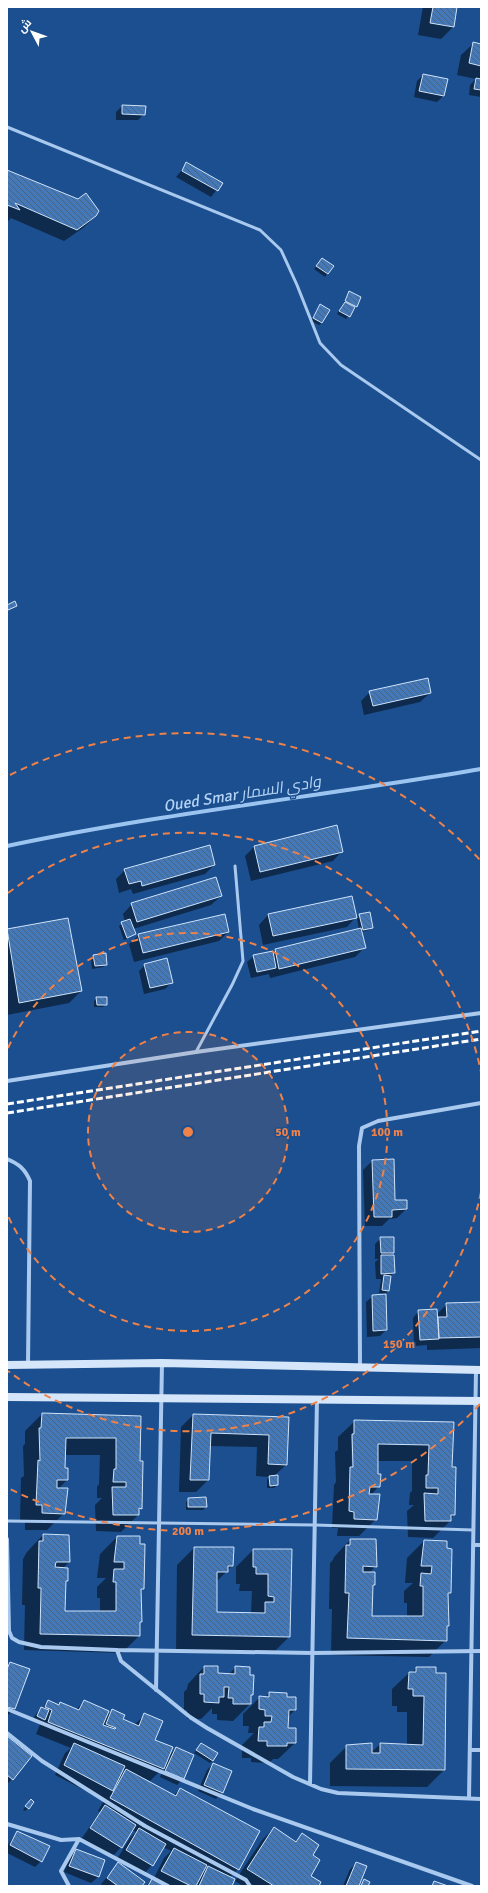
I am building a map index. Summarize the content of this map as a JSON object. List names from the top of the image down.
{
  "water": ["Oued Smar وادي السمار"],
  "north": "top left",
  "rings": [
    "50 m",
    "100 m",
    "150 m",
    "200 m"
  ]
}
